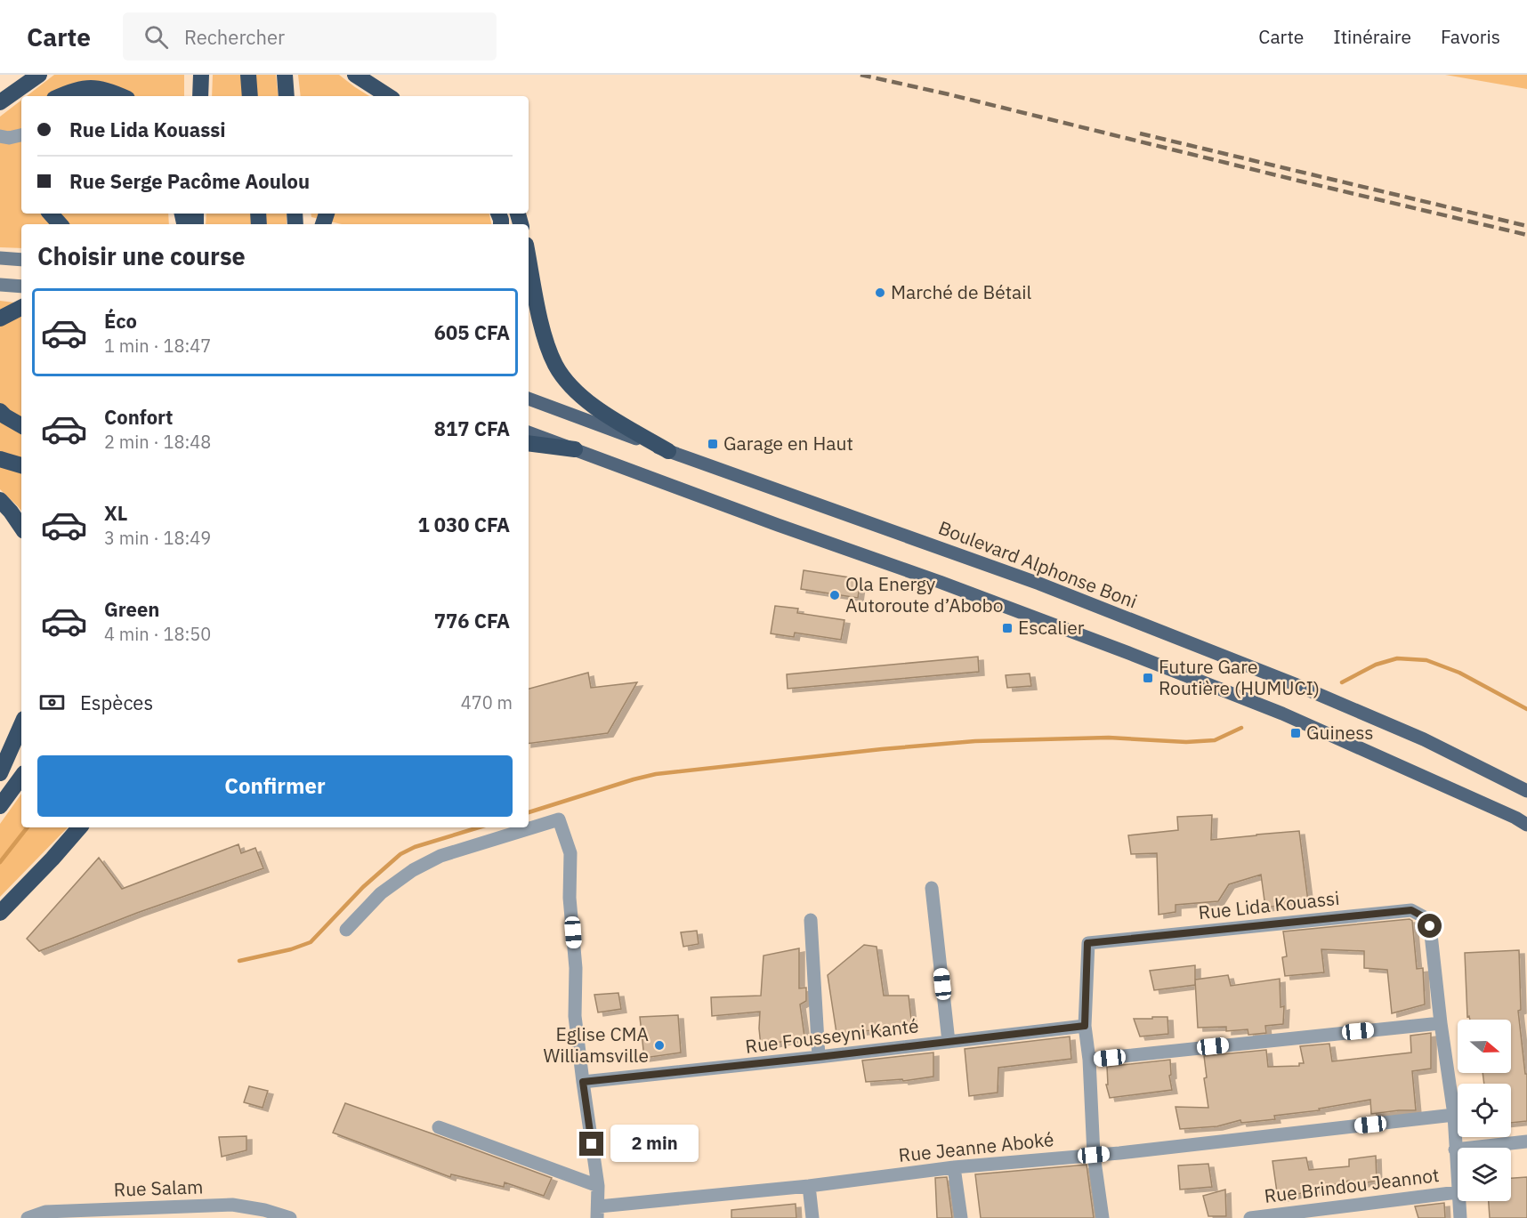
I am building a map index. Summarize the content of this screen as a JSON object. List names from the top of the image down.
{
  "streets": {
    "main road": ["Boulevard Alphonse Boni"],
    "street": [
      "Rue Lida Kouassi",
      "Rue Fousseyni Kanté",
      "Rue Jeanne Aboké",
      "Rue Brindou Jeannot",
      "Rue Salam"
    ]
  },
  "crossings": [
    ["Rue Lida Kouassi", "Rue Fousseyni Kanté"],
    ["Rue Lida Kouassi", "Rue Jeanne Aboké"],
    ["Rue Lida Kouassi", "Rue Brindou Jeannot"]
  ],
  "places": {
    "other": ["Marché de Bétail", "Ola Energy Autoroute d’Abobo", "Eglise CMA Williamsville"],
    "transit": [
      "Garage en Haut",
      "Escalier",
      "Future Gare Routière (HUMUCI)",
      "Guiness"
    ]
  },
  "north": "right",
  "page": {
    "header": "Carte",
    "search": "Rechercher",
    "nav": ["Carte", "Itinéraire", "Favoris"],
    "banner": ["Rue Lida Kouassi", "Rue Serge Pacôme Aoulou"],
    "heading": "Choisir une course",
    "list": [
      {
        "name": "Éco",
        "note": "1 min · 18:47",
        "value": "605 CFA"
      },
      {
        "name": "Confort",
        "note": "2 min · 18:48",
        "value": "817 CFA"
      },
      {
        "name": "XL",
        "note": "3 min · 18:49",
        "value": "1 030 CFA"
      },
      {
        "name": "Green",
        "note": "4 min · 18:50",
        "value": "776 CFA"
      }
    ],
    "pay": ["Espèces", "470 m"],
    "buttons": "Confirmer",
    "bubble": "2 min"
  }
}
